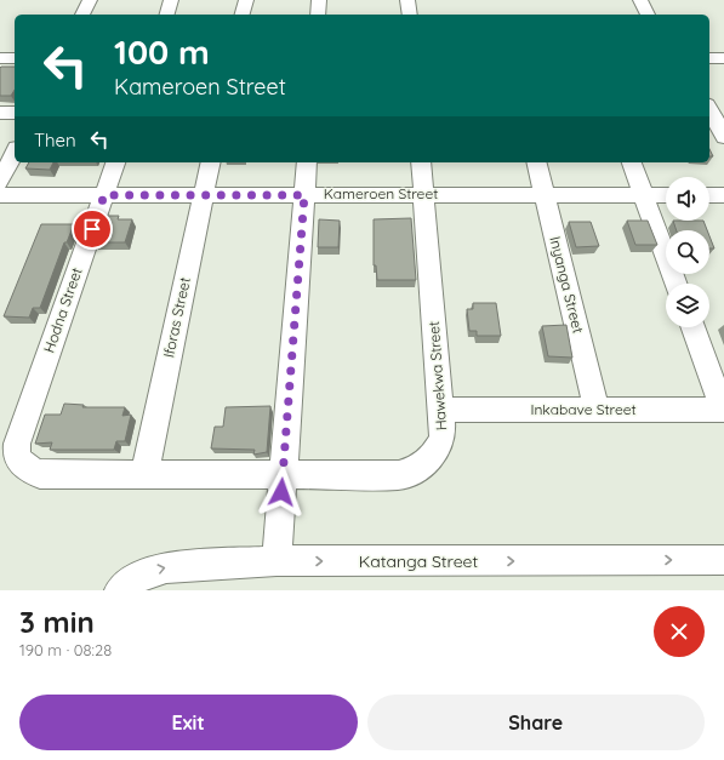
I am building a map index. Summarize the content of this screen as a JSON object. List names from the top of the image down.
{
  "streets": {
    "street": [
      "Kameroen Street",
      "Inyanga Street",
      "Hodna Street",
      "Iforas Street",
      "Hawekwa Street",
      "Inkabave Street",
      "Katanga Street"
    ]
  },
  "crossings": [
    ["Kameroen Street", "Inyanga Street"],
    ["Kameroen Street", "Hodna Street"],
    ["Kameroen Street", "Iforas Street"],
    ["Kameroen Street", "Hawekwa Street"],
    ["Inyanga Street", "Inkabave Street"],
    ["Hodna Street", "Hawekwa Street"],
    ["Iforas Street", "Hawekwa Street"],
    ["Hawekwa Street", "Inkabave Street"]
  ],
  "one_way": ["Katanga Street"],
  "page": {
    "turn": ["100 m", "Kameroen Street"],
    "then": "Then",
    "heading": ["3 min", "190 m · 08:28"],
    "buttons": ["Exit", "Share"]
  }
}
